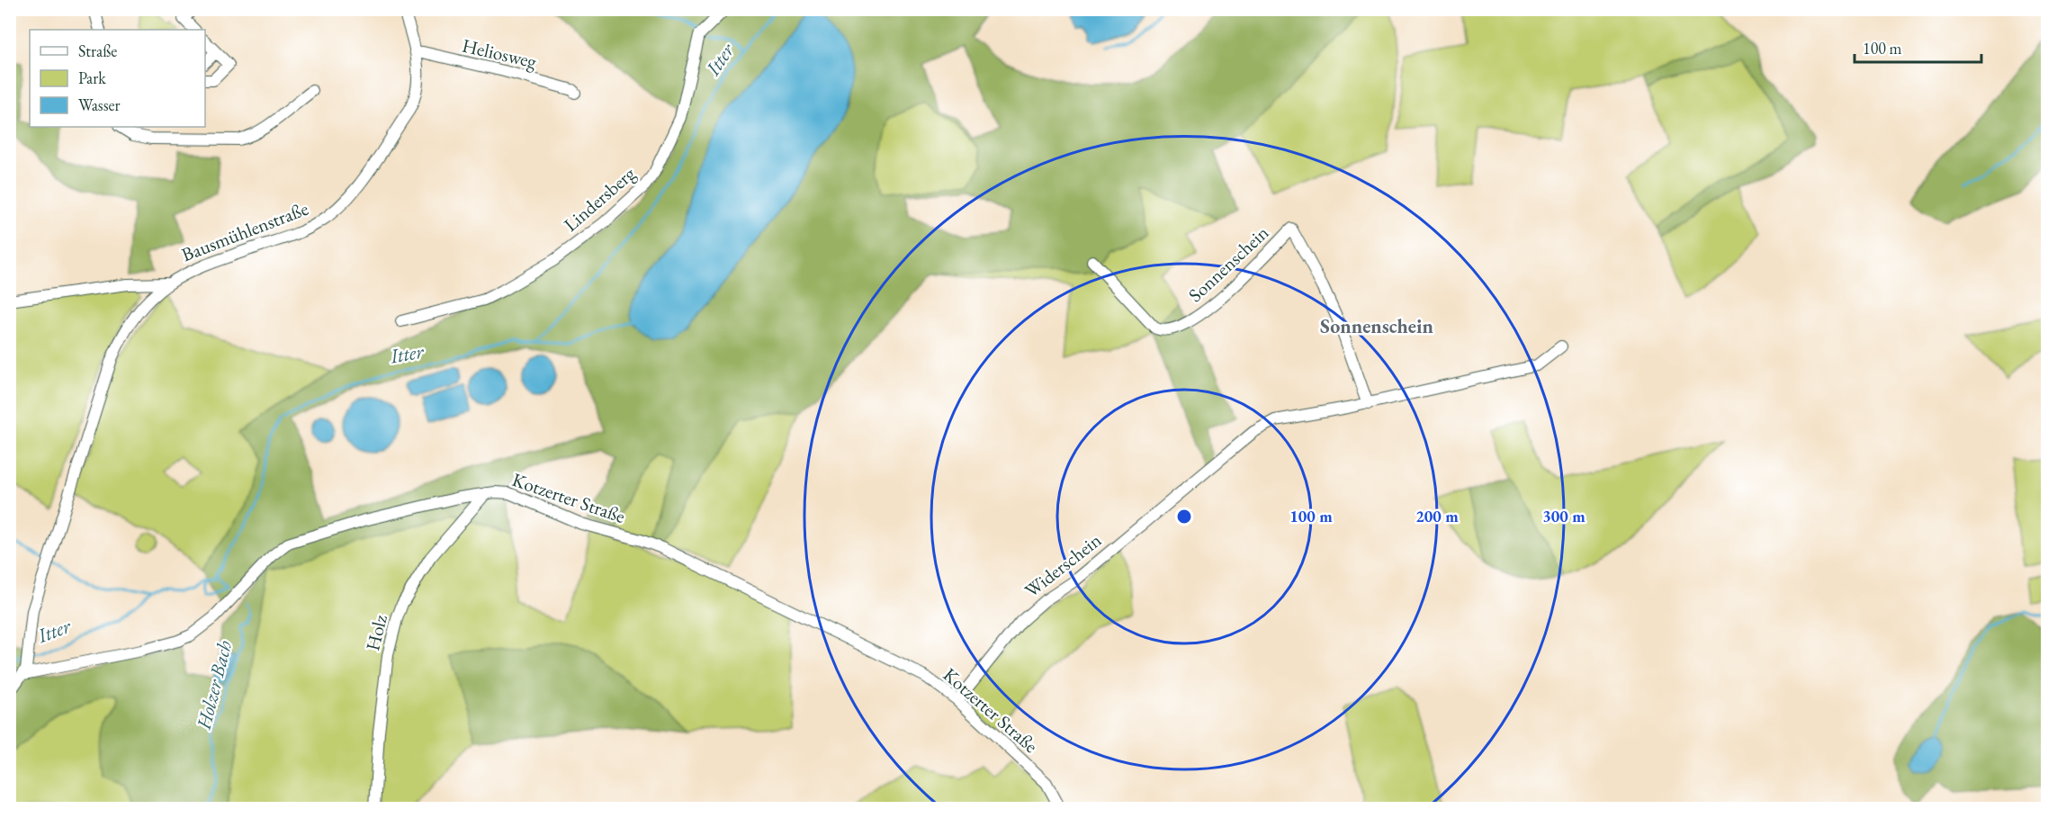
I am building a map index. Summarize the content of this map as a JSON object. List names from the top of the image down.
{
  "streets": {
    "street": [
      "Heliosweg",
      "Lindersberg",
      "Bausmühlenstraße",
      "Sonnenschein",
      "Kotzerter Straße",
      "Widerschein",
      "Holz"
    ]
  },
  "crossings": [
    ["Heliosweg", "Bausmühlenstraße"],
    ["Bausmühlenstraße", "Kotzerter Straße"],
    ["Sonnenschein", "Widerschein"],
    ["Kotzerter Straße", "Widerschein"],
    ["Kotzerter Straße", "Holz"]
  ],
  "districts": ["Sonnenschein"],
  "water": ["Itter", "Holzer Bach"],
  "legend": ["Straße", "Park", "Wasser"],
  "scale_bar": "100 m",
  "rings": ["100 m", "200 m", "300 m"]
}
